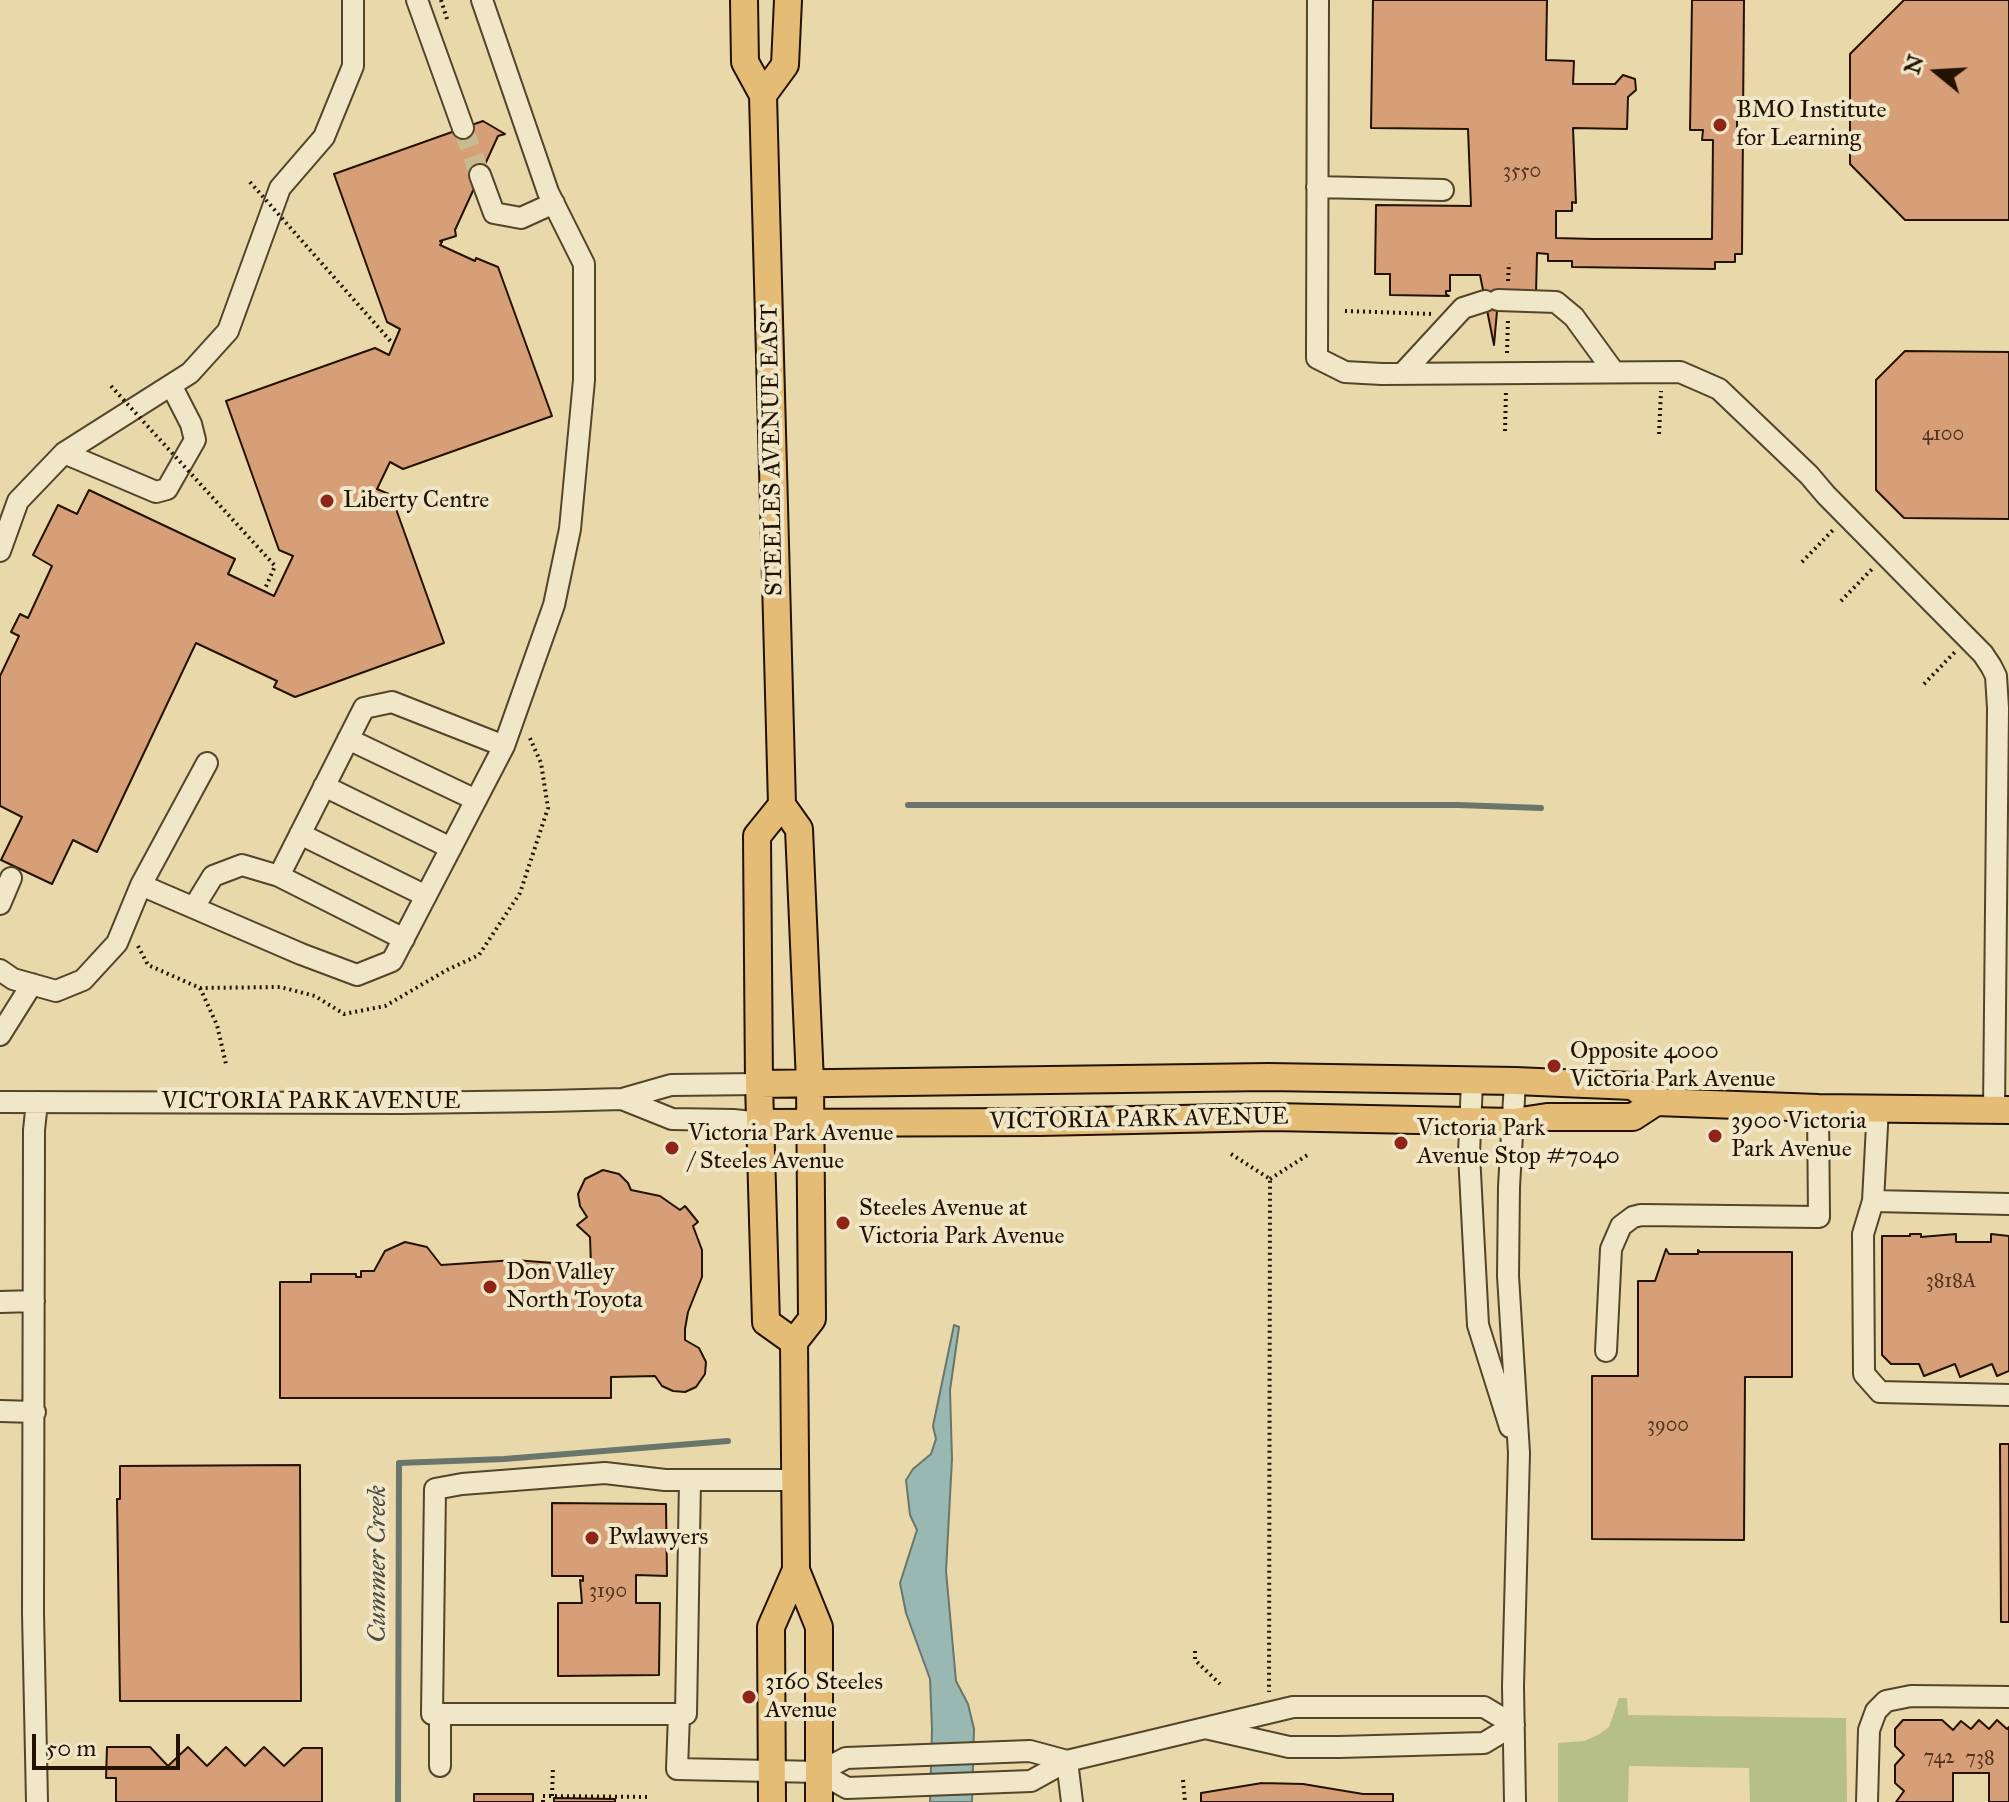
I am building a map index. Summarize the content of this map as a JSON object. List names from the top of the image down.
{
  "streets": {
    "main road": ["STEELES AVENUE EAST", "VICTORIA PARK AVENUE"]
  },
  "crossings": [
    ["STEELES AVENUE EAST", "VICTORIA PARK AVENUE"]
  ],
  "water": ["Cummer Creek"],
  "places": [
    "BMO Institute for Learning",
    "Liberty Centre",
    "Opposite 4000 Victoria Park Avenue",
    "3900 Victoria Park Avenue",
    "Victoria Park Avenue Stop #7040",
    "Victoria Park Avenue / Steeles Avenue",
    "Steeles Avenue at Victoria Park Avenue",
    "Don Valley North Toyota",
    "Pwlawyers",
    "3160 Steeles Avenue"
  ],
  "house_numbers": [
    "3550",
    "4100",
    "3818A",
    "3900",
    "3190",
    "742",
    "738"
  ],
  "scale_bar": "50 m",
  "north": "left"
}
